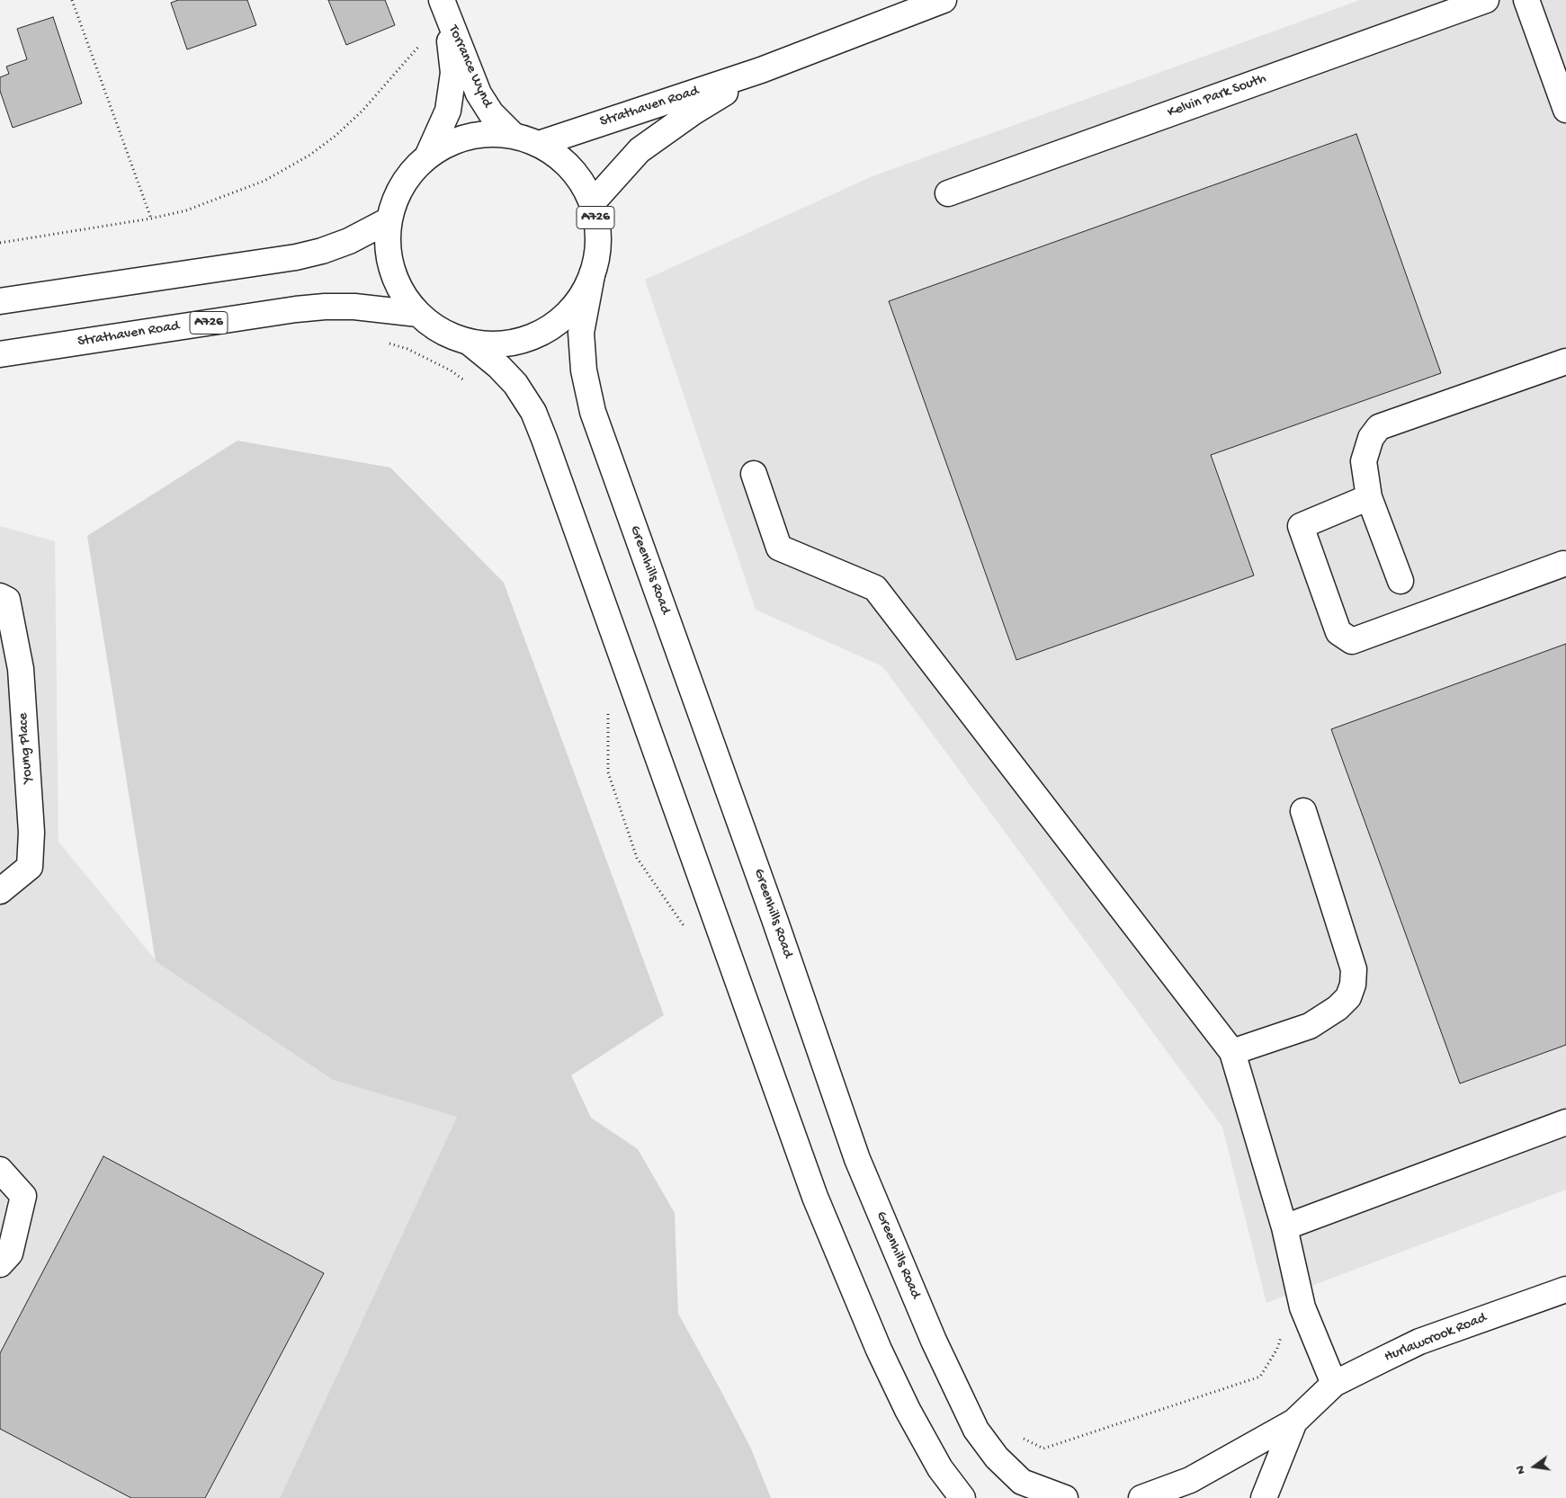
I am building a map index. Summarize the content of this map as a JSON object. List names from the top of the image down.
{
  "streets": {
    "street": [
      "Torrance Wynd",
      "Kelvin Park South",
      "Strathaven Road",
      "A726",
      "Greenhills Road",
      "Young Place",
      "Hurlawcrook Road"
    ]
  },
  "crossings": [
    ["Torrance Wynd", "A726"],
    ["Strathaven Road", "A726"],
    ["A726", "Greenhills Road"]
  ],
  "north": "left"
}
